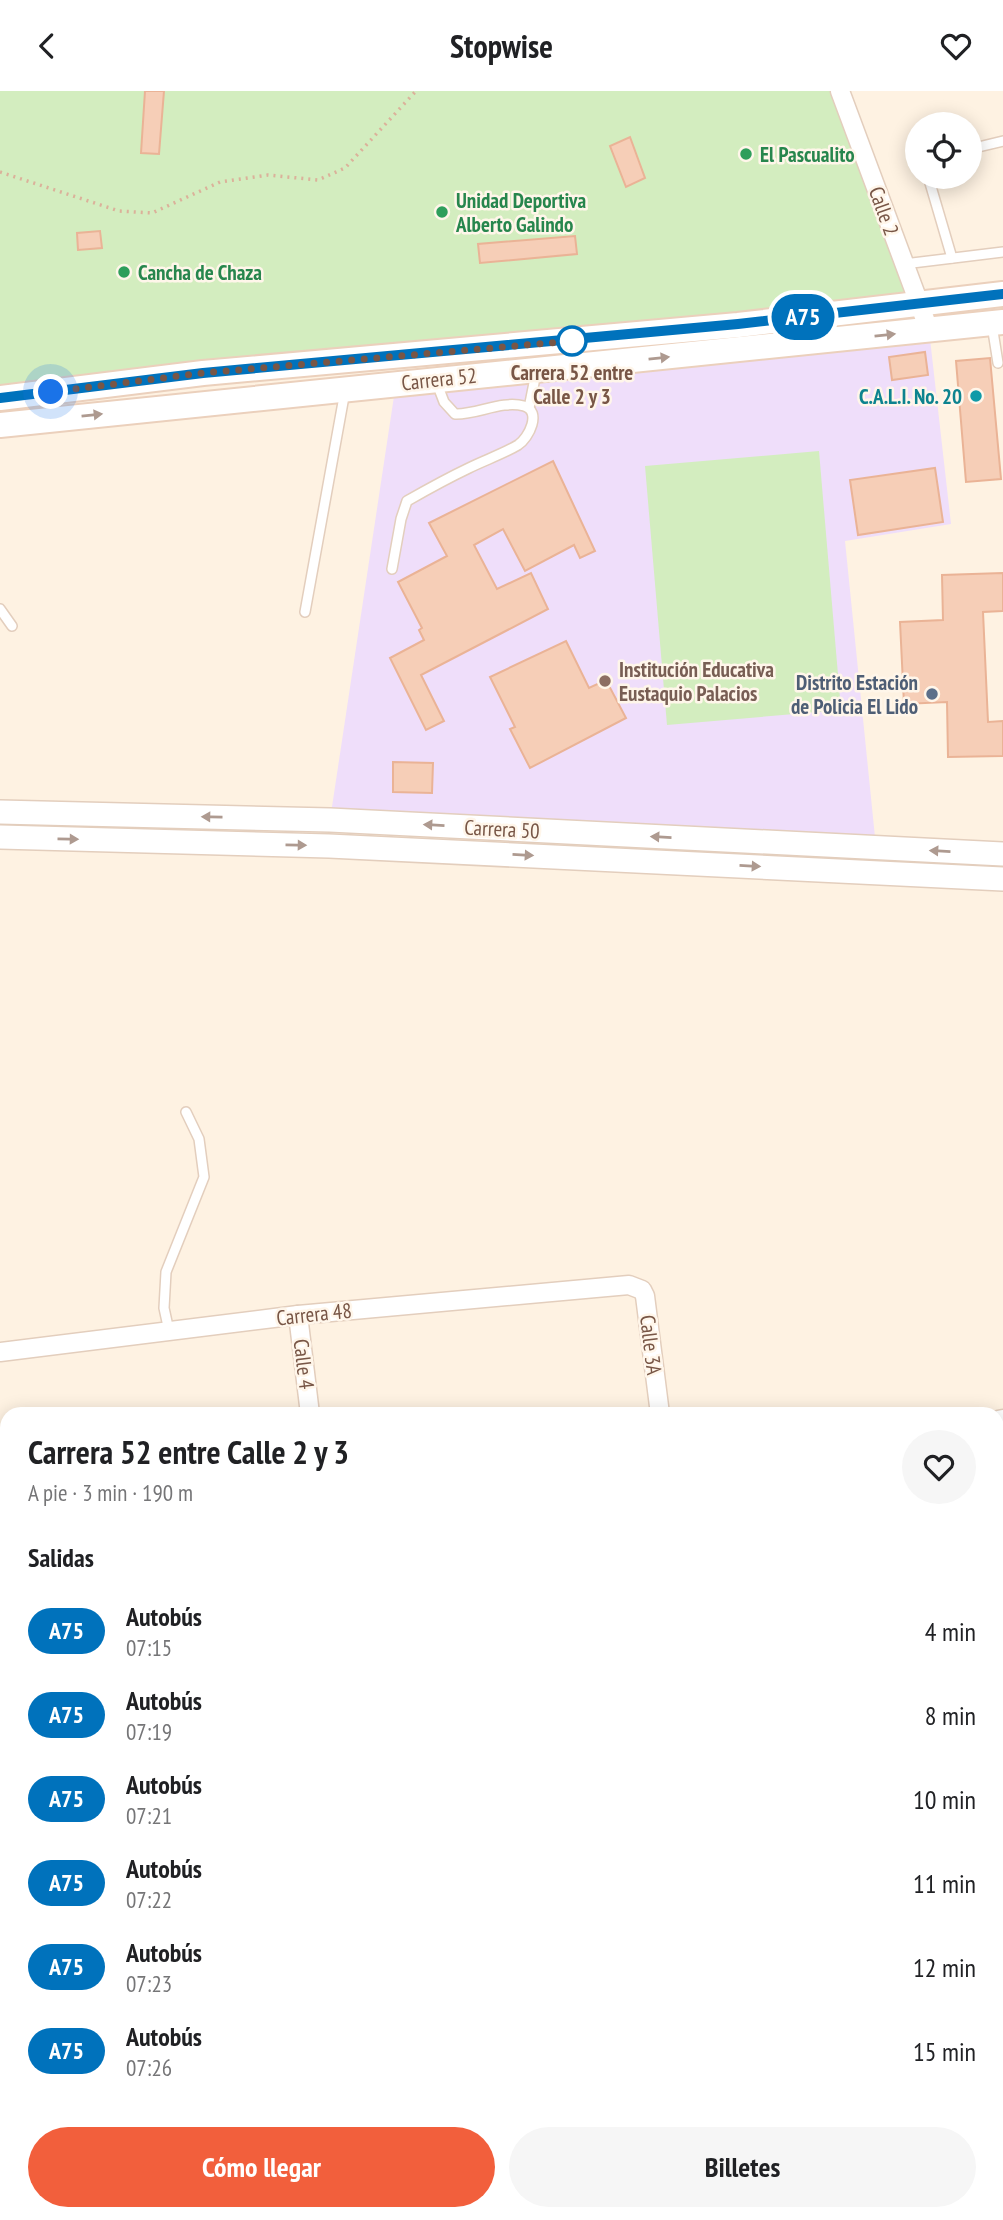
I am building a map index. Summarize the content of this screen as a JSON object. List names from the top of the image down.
{
  "streets": {
    "main road": ["Carrera 52"],
    "street": [
      "Calle 2",
      "Carrera 50",
      "Carrera 48",
      "Calle 3A",
      "Calle 4"
    ]
  },
  "crossings": [
    ["Calle 2", "Carrera 52"],
    ["Carrera 48", "Calle 3A"],
    ["Carrera 48", "Calle 4"]
  ],
  "places": [
    "El Pascualito",
    "Unidad Deportiva Alberto Galindo",
    "Cancha de Chaza",
    "Carrera 52 entre Calle 2 y 3",
    "C.A.L.I. No. 20",
    "Institución Educativa Eustaquio Palacios",
    "Distrito Estación de Policia El Lido"
  ],
  "lines": ["bus line A75"],
  "page": {
    "header": "Stopwise",
    "on_map": "A75",
    "heading": [
      ["Carrera 52 entre Calle 2 y 3", "A pie · 3 min · 190 m"],
      "Salidas"
    ],
    "list": [
      {
        "mark": "A75",
        "name": "Autobús",
        "note": "07:15",
        "value": "4 min"
      },
      {
        "mark": "A75",
        "name": "Autobús",
        "note": "07:19",
        "value": "8 min"
      },
      {
        "mark": "A75",
        "name": "Autobús",
        "note": "07:21",
        "value": "10 min"
      },
      {
        "mark": "A75",
        "name": "Autobús",
        "note": "07:22",
        "value": "11 min"
      },
      {
        "mark": "A75",
        "name": "Autobús",
        "note": "07:23",
        "value": "12 min"
      },
      {
        "mark": "A75",
        "name": "Autobús",
        "note": "07:26",
        "value": "15 min"
      }
    ],
    "buttons": ["Cómo llegar", "Billetes"]
  }
}
